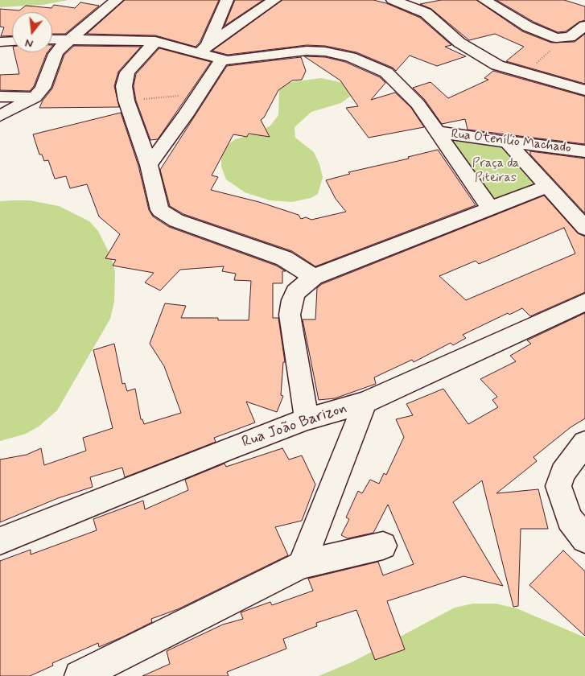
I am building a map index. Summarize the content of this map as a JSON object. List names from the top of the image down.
{
  "streets": {
    "street": ["Rua Otenílio Machado", "Rua João Barizon"]
  },
  "parks": ["Praça da Piteiras"],
  "north": "bottom"
}
